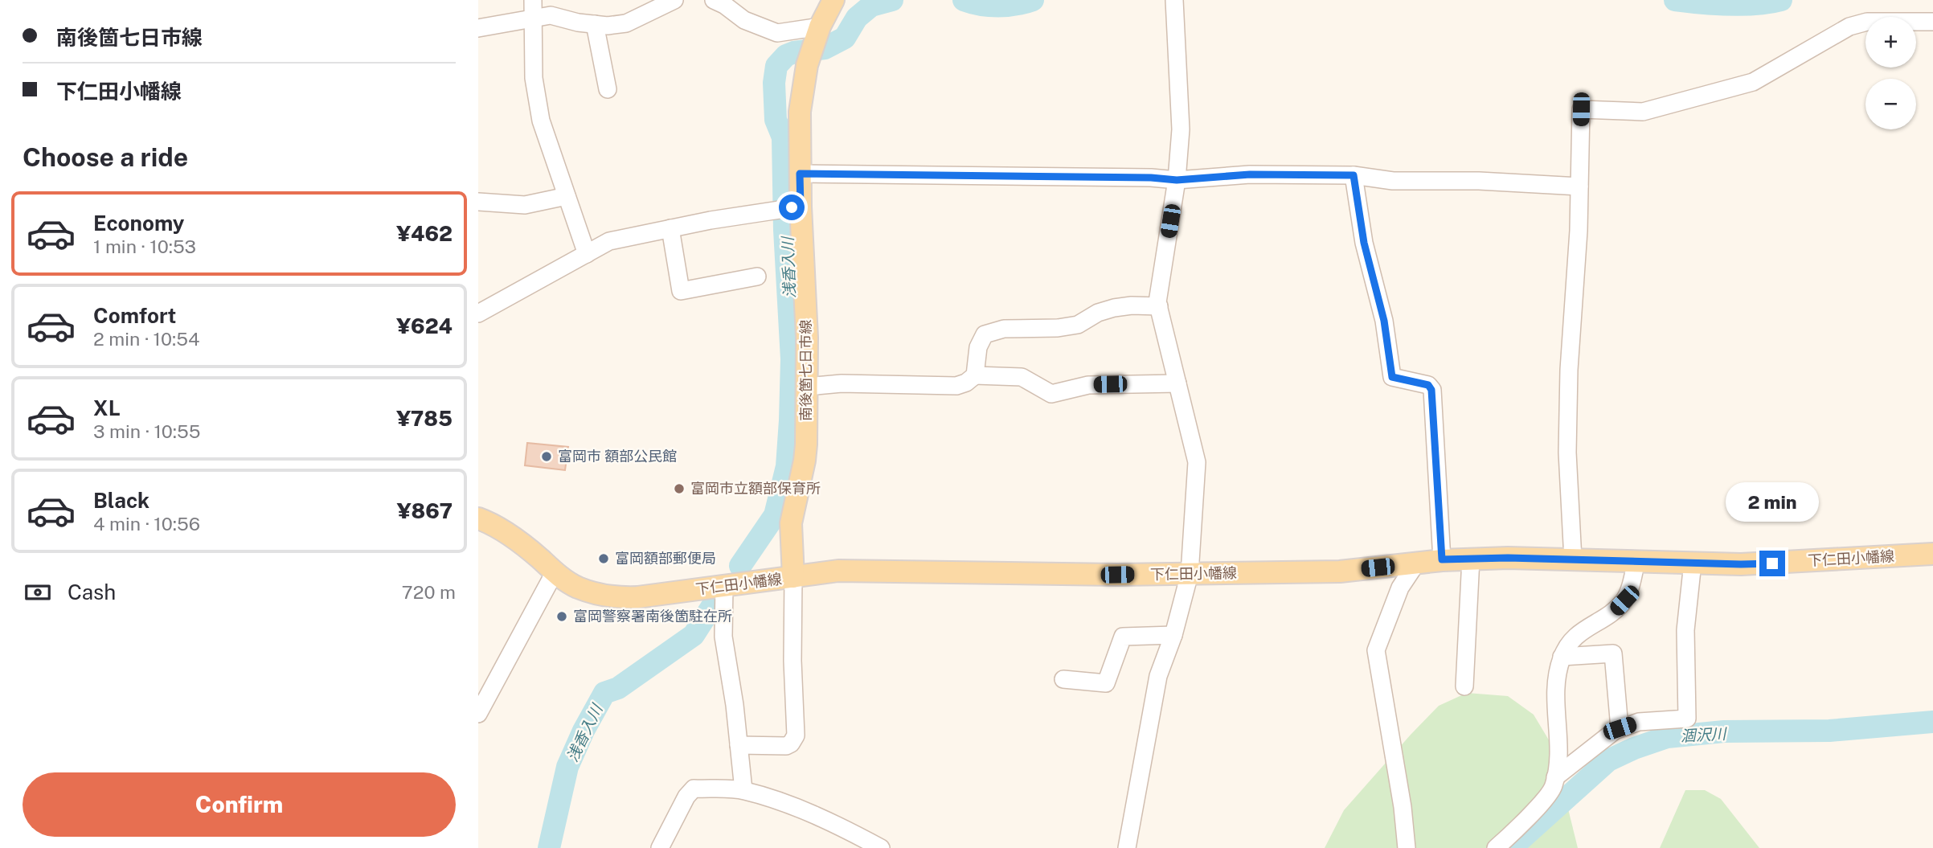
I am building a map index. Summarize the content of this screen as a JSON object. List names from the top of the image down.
{
  "streets": {
    "main road": ["南後箇七日市線", "下仁田小幡線"]
  },
  "crossings": [
    ["南後箇七日市線", "下仁田小幡線"]
  ],
  "water": ["浅香入川", "涸沢川"],
  "places": [
    "富岡市 額部公民館",
    "富岡市立額部保育所",
    "富岡額部郵便局",
    "富岡警察署南後箇駐在所"
  ],
  "page": {
    "banner": ["南後箇七日市線", "下仁田小幡線"],
    "map_buttons": ["+", "−"],
    "heading": "Choose a ride",
    "list": [
      {
        "name": "Economy",
        "note": "1 min · 10:53",
        "value": "¥462"
      },
      {
        "name": "Comfort",
        "note": "2 min · 10:54",
        "value": "¥624"
      },
      {
        "name": "XL",
        "note": "3 min · 10:55",
        "value": "¥785"
      },
      {
        "name": "Black",
        "note": "4 min · 10:56",
        "value": "¥867"
      }
    ],
    "bubble": "2 min",
    "pay": ["Cash", "720 m"],
    "buttons": "Confirm"
  }
}
